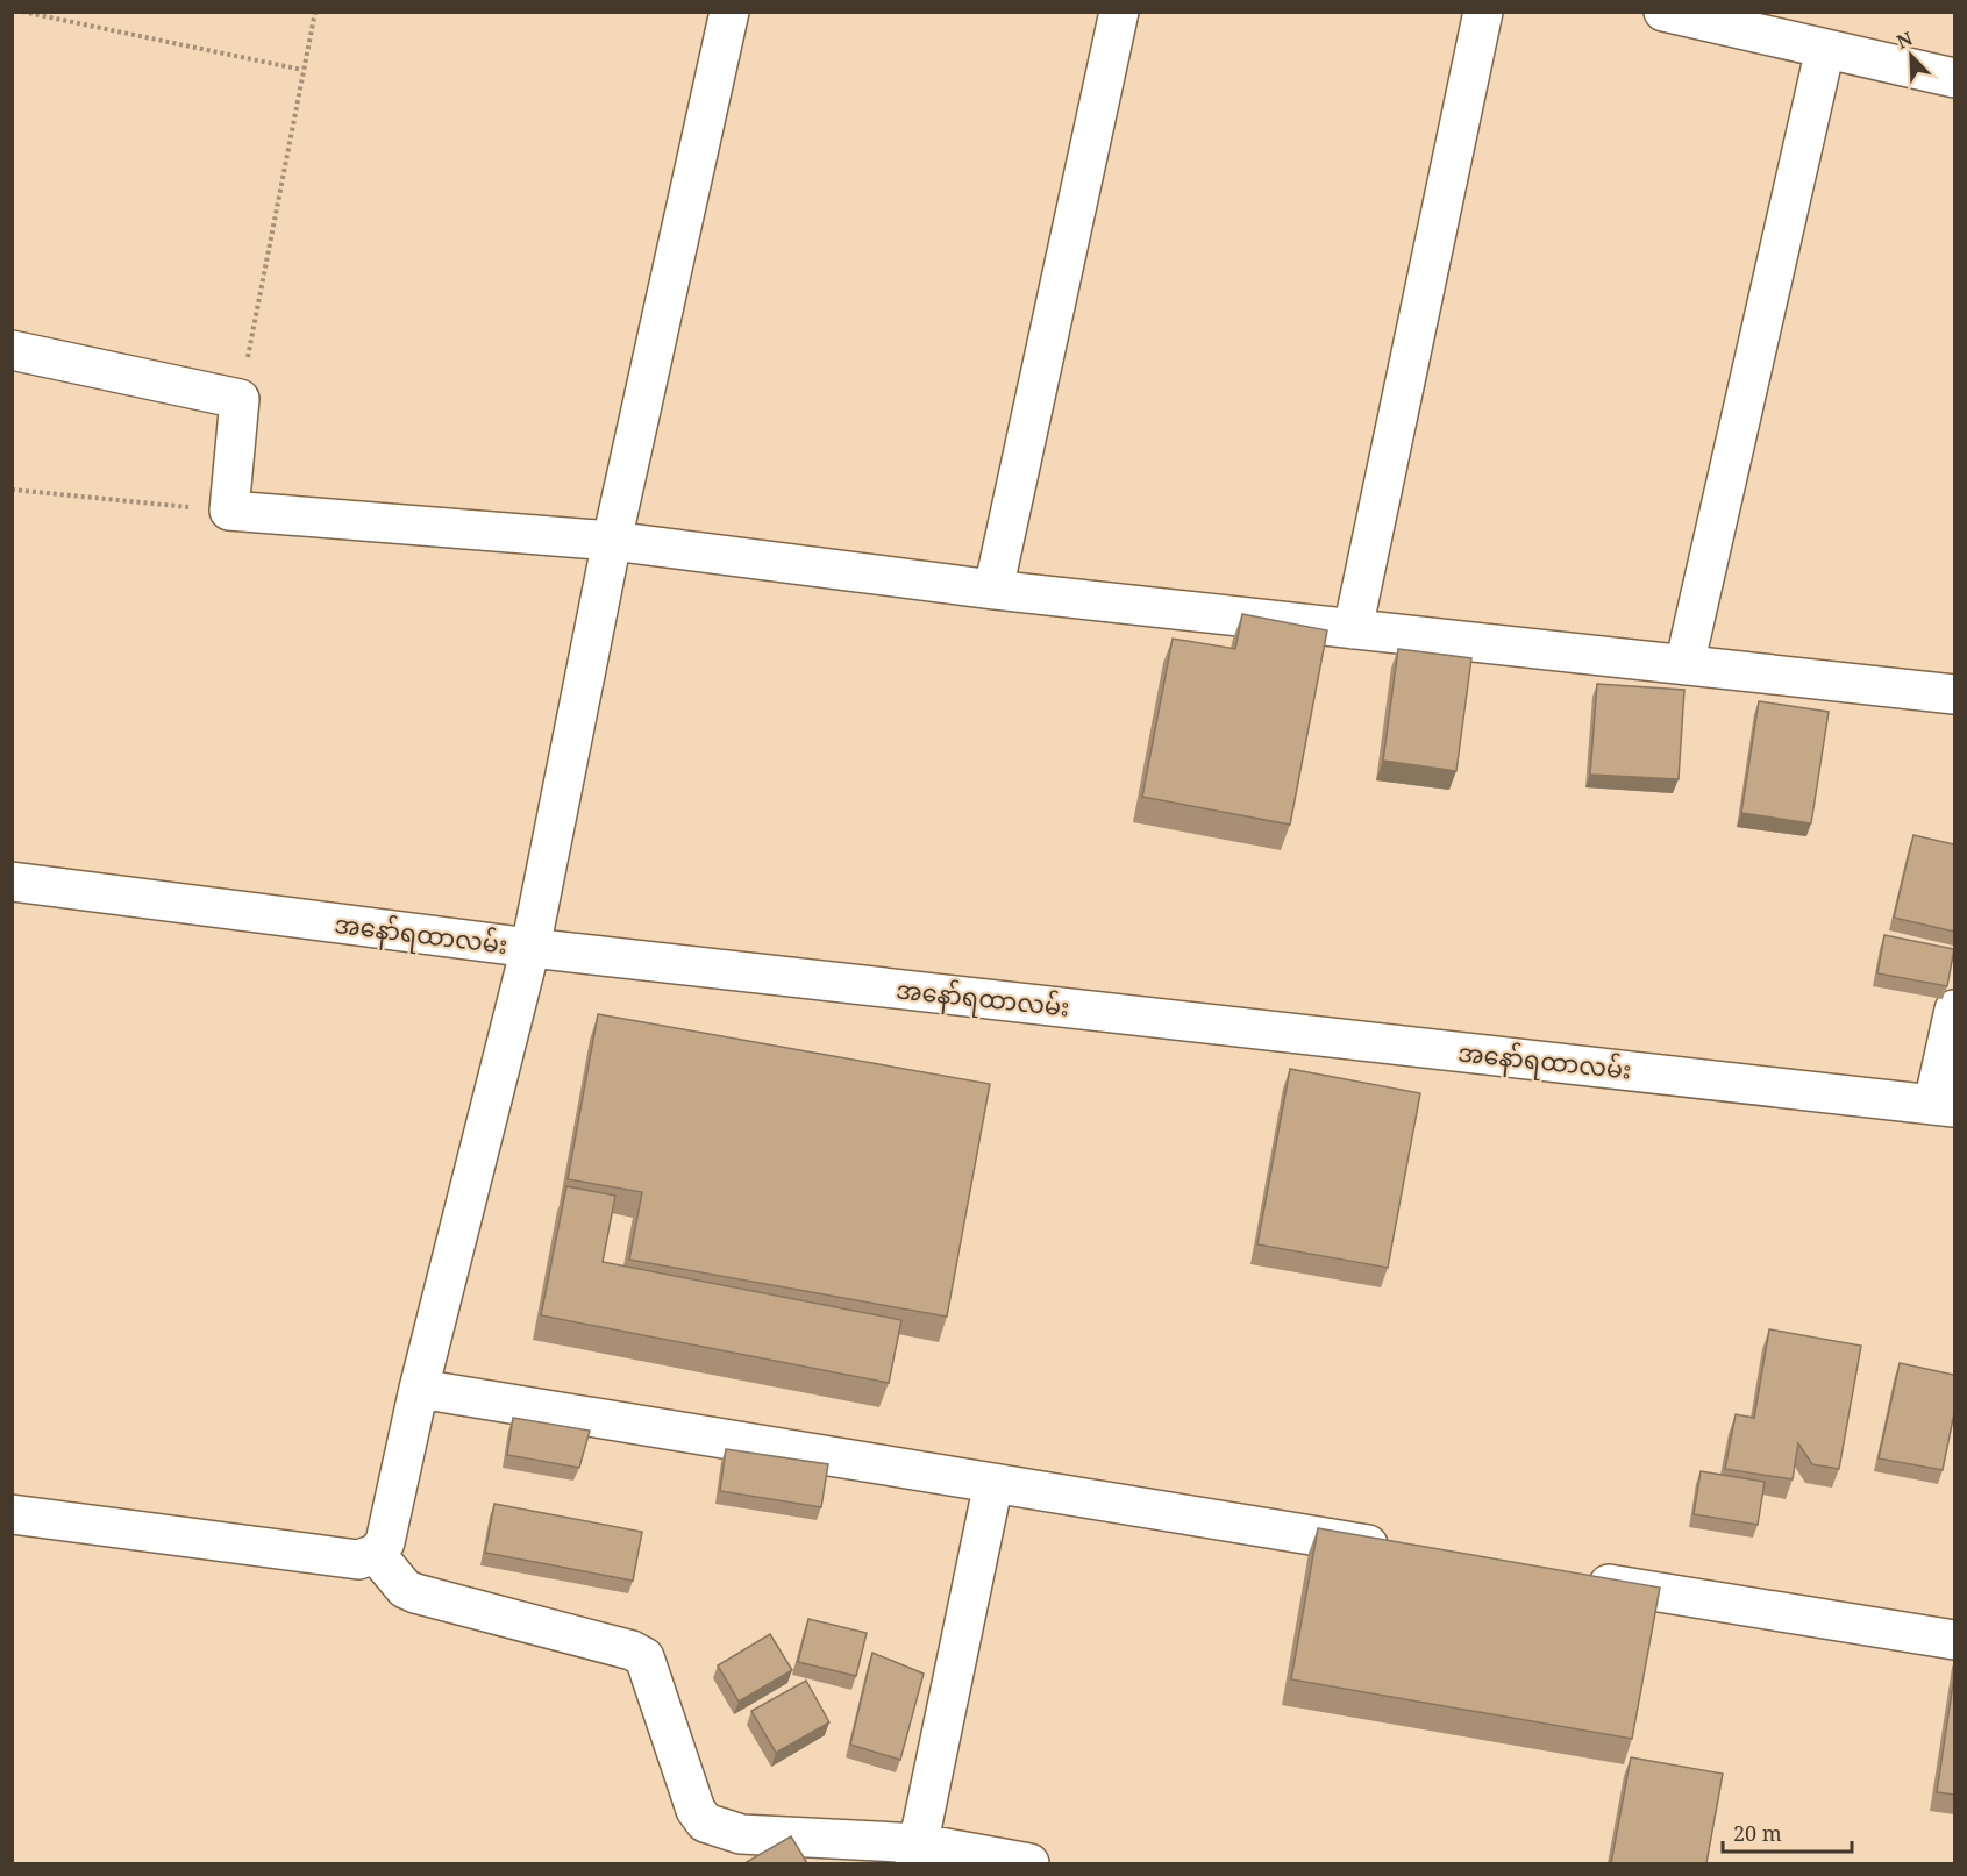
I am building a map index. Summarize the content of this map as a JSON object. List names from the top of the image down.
{
  "streets": {
    "street": ["အနော်ရထာလမ်း"]
  },
  "scale_bar": "20 m",
  "north": "top left"
}
